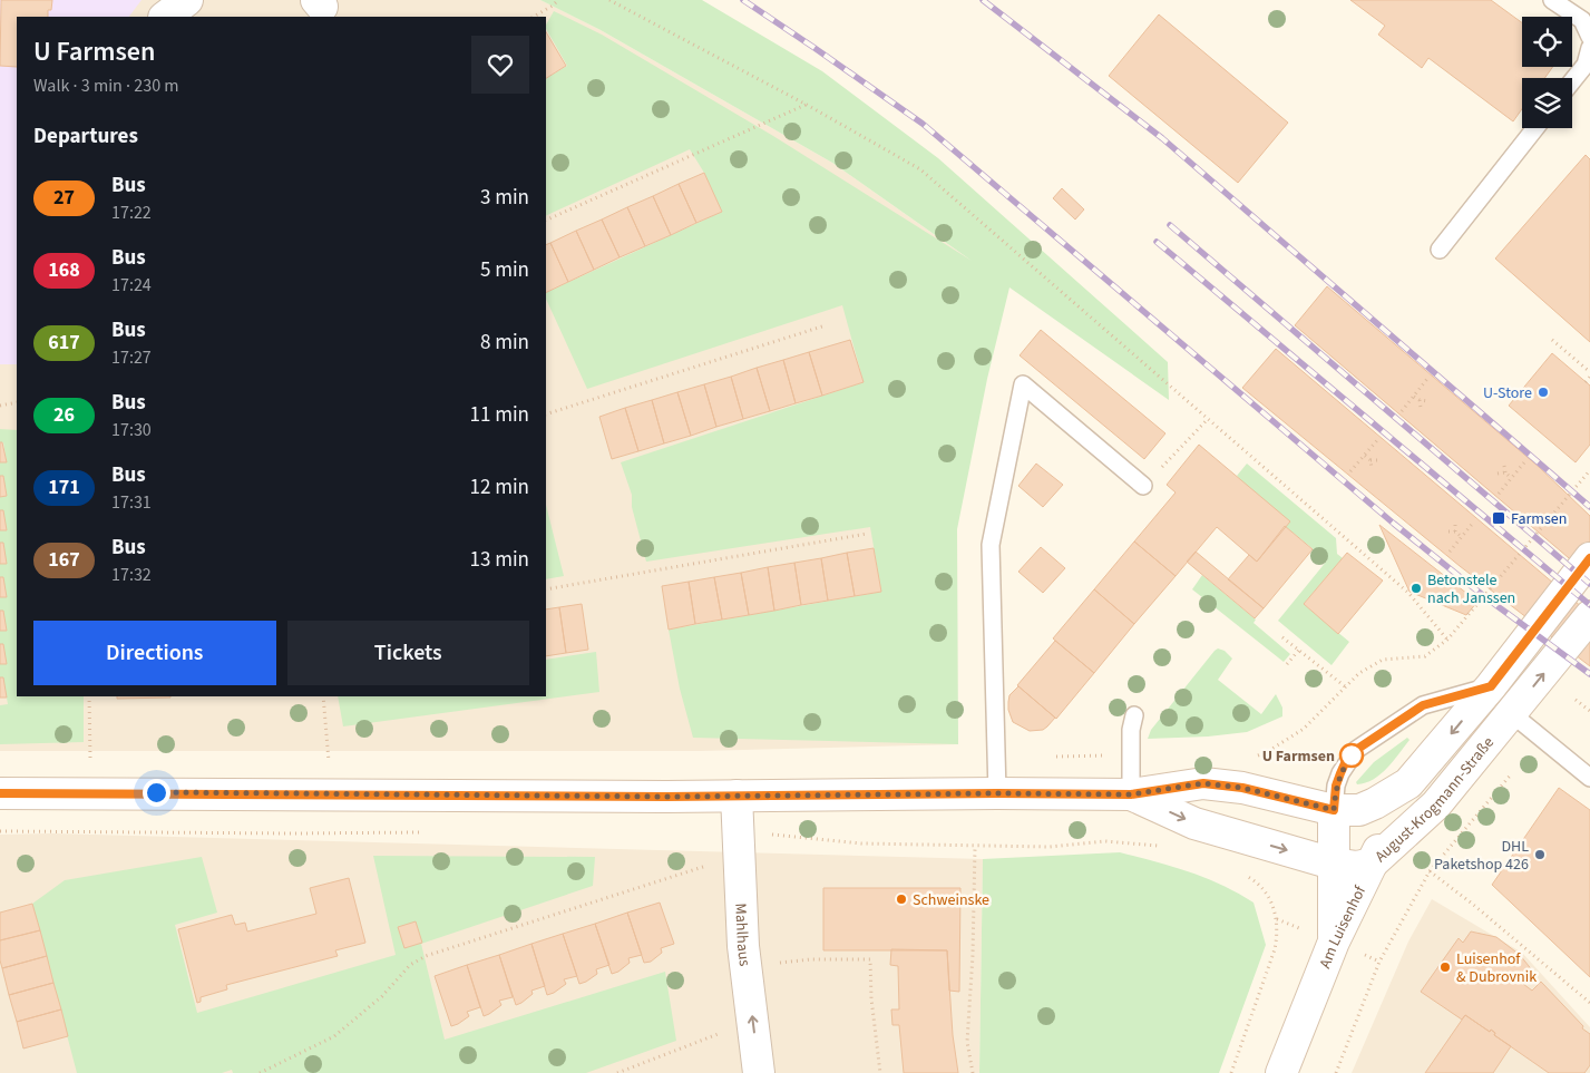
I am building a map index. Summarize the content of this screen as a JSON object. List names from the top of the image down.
{
  "streets": {
    "main road": ["August-Krogmann-Straße", "Am Luisenhof", "Mahlhaus"]
  },
  "crossings": [
    ["August-Krogmann-Straße", "Am Luisenhof"],
    ["August-Krogmann-Straße", "Mahlhaus"]
  ],
  "places": {
    "other": [
      "U-Store",
      "Betonstele nach Janssen",
      "U Farmsen",
      "DHL Paketshop 426",
      "Schweinske",
      "Luisenhof & Dubrovnik"
    ],
    "transit": ["Farmsen"]
  },
  "lines": ["bus line 27"],
  "page": {
    "heading": [
      ["U Farmsen", "Walk · 3 min · 230 m"],
      "Departures"
    ],
    "list": [
      {
        "mark": "27",
        "name": "Bus",
        "note": "17:22",
        "value": "3 min"
      },
      {
        "mark": "168",
        "name": "Bus",
        "note": "17:24",
        "value": "5 min"
      },
      {
        "mark": "617",
        "name": "Bus",
        "note": "17:27",
        "value": "8 min"
      },
      {
        "mark": "26",
        "name": "Bus",
        "note": "17:30",
        "value": "11 min"
      },
      {
        "mark": "171",
        "name": "Bus",
        "note": "17:31",
        "value": "12 min"
      },
      {
        "mark": "167",
        "name": "Bus",
        "note": "17:32",
        "value": "13 min"
      }
    ],
    "buttons": ["Directions", "Tickets"]
  }
}
